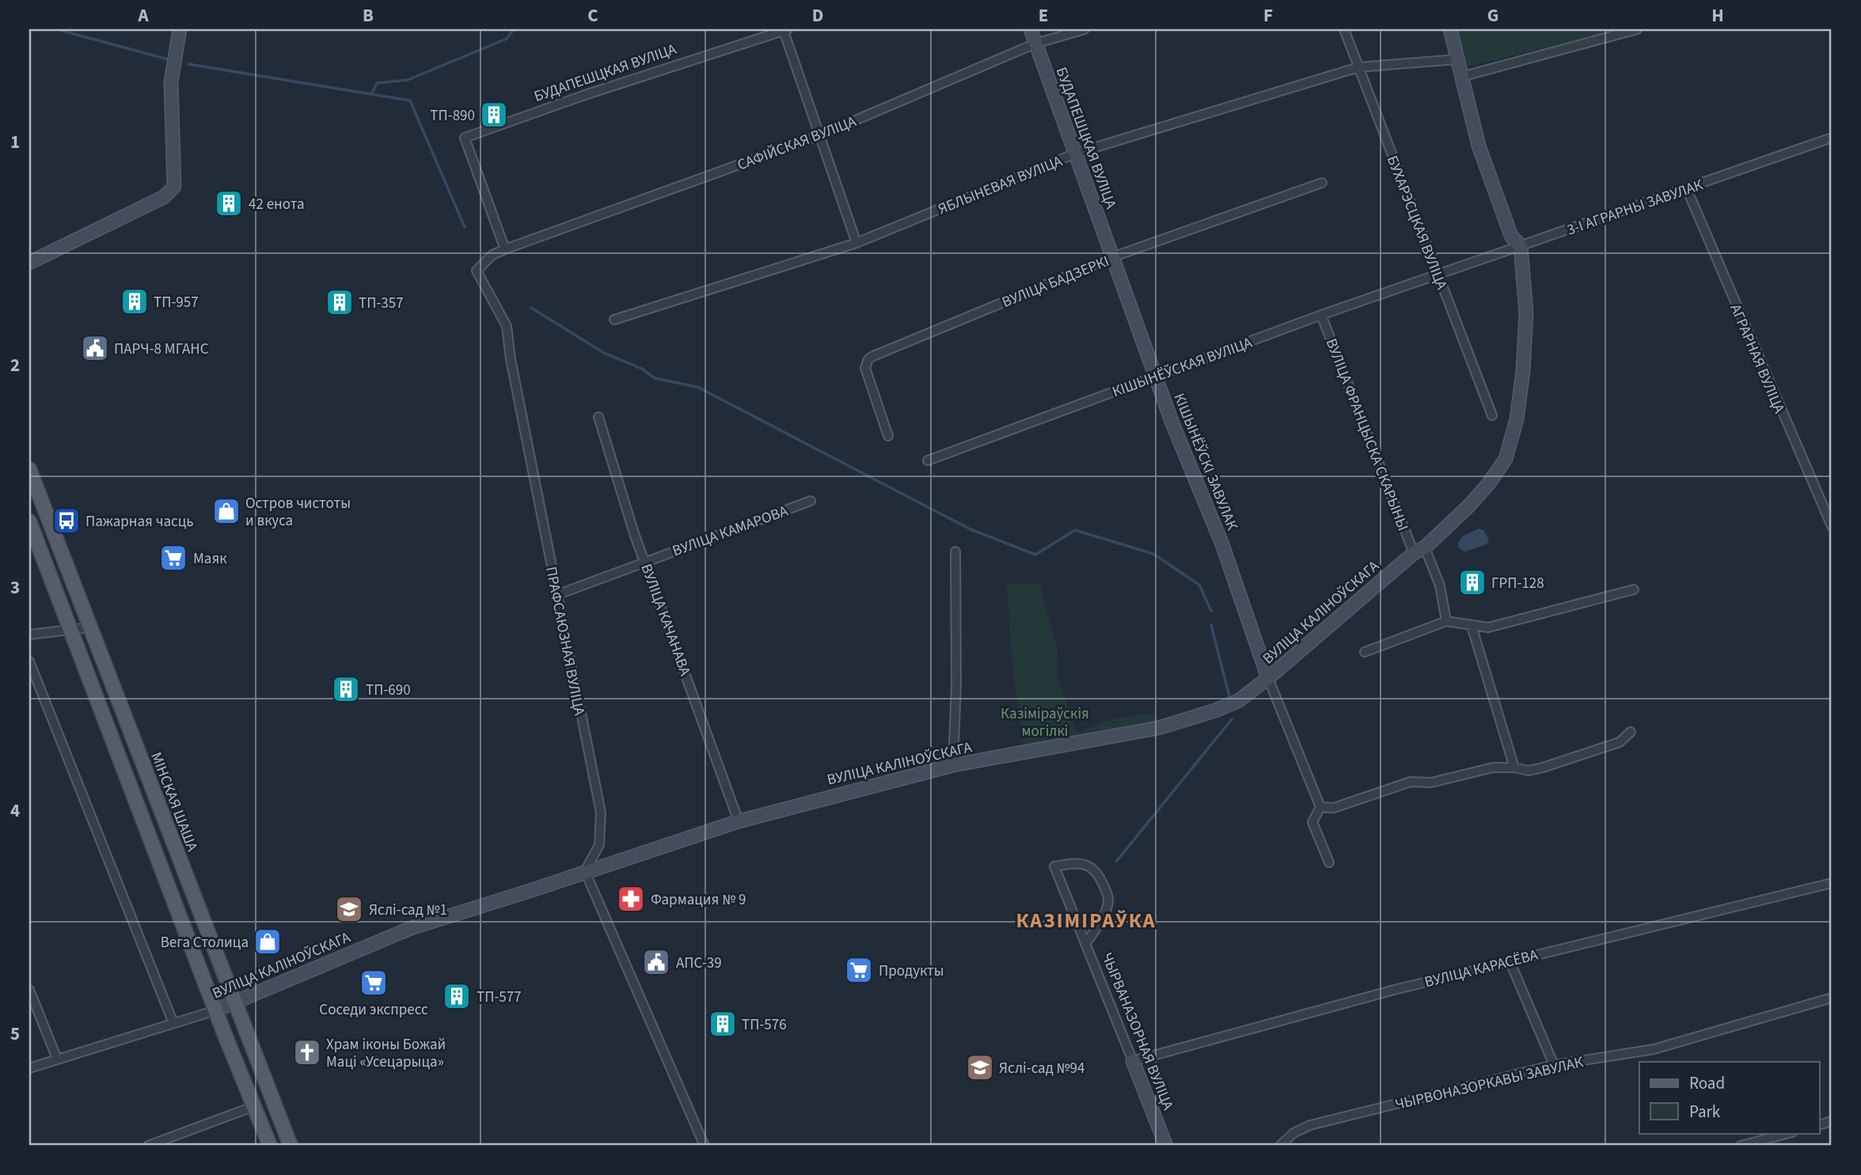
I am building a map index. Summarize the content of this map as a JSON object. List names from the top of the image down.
{
  "streets": {
    "main road": [
      "БУДАПЕШЦКАЯ ВУЛІЦА",
      "КІШЫНЁЎСКІ ЗАВУЛАК",
      "ВУЛІЦА КАЛІНОЎСКАГА",
      "МІНСКАЯ ШАША",
      "ЧЫРВАНАЗОРНАЯ ВУЛІЦА"
    ],
    "street": [
      "САФІЙСКАЯ ВУЛІЦА",
      "ЯБЛЫНЕВАЯ ВУЛІЦА",
      "3-І АГРАРНЫ ЗАВУЛАК",
      "БУХАРЭСЦКАЯ ВУЛІЦА",
      "ВУЛІЦА БАДЗЕРКІ",
      "АГРАРНАЯ ВУЛІЦА",
      "КІШЫНЁЎСКАЯ ВУЛІЦА",
      "ВУЛІЦА ФРАНЦЫСКА СКАРЫНЫ",
      "ВУЛІЦА КАМАРОВА",
      "ВУЛІЦА КАЧАНАВА",
      "ПРАФСАЮЗНАЯ ВУЛІЦА",
      "ВУЛІЦА КАРАСЁВА",
      "ЧЫРВОНАЗОРКАВЫ ЗАВУЛАК"
    ]
  },
  "crossings": [
    ["БУДАПЕШЦКАЯ ВУЛІЦА", "САФІЙСКАЯ ВУЛІЦА"],
    ["БУДАПЕШЦКАЯ ВУЛІЦА", "ЯБЛЫНЕВАЯ ВУЛІЦА"],
    ["БУДАПЕШЦКАЯ ВУЛІЦА", "ВУЛІЦА БАДЗЕРКІ"],
    ["БУДАПЕШЦКАЯ ВУЛІЦА", "КІШЫНЁЎСКІ ЗАВУЛАК"],
    ["БУДАПЕШЦКАЯ ВУЛІЦА", "ПРАФСАЮЗНАЯ ВУЛІЦА"],
    ["САФІЙСКАЯ ВУЛІЦА", "ПРАФСАЮЗНАЯ ВУЛІЦА"],
    ["ЯБЛЫНЕВАЯ ВУЛІЦА", "БУХАРЭСЦКАЯ ВУЛІЦА"],
    ["3-І АГРАРНЫ ЗАВУЛАК", "БУХАРЭСЦКАЯ ВУЛІЦА"],
    ["3-І АГРАРНЫ ЗАВУЛАК", "АГРАРНАЯ ВУЛІЦА"],
    ["3-І АГРАРНЫ ЗАВУЛАК", "КІШЫНЁЎСКАЯ ВУЛІЦА"],
    ["3-І АГРАРНЫ ЗАВУЛАК", "ВУЛІЦА КАЛІНОЎСКАГА"],
    ["БУХАРЭСЦКАЯ ВУЛІЦА", "КІШЫНЁЎСКАЯ ВУЛІЦА"],
    ["ВУЛІЦА БАДЗЕРКІ", "КІШЫНЁЎСКІ ЗАВУЛАК"],
    ["КІШЫНЁЎСКАЯ ВУЛІЦА", "ВУЛІЦА ФРАНЦЫСКА СКАРЫНЫ"],
    ["КІШЫНЁЎСКАЯ ВУЛІЦА", "КІШЫНЁЎСКІ ЗАВУЛАК"],
    ["ВУЛІЦА ФРАНЦЫСКА СКАРЫНЫ", "ВУЛІЦА КАЛІНОЎСКАГА"],
    ["КІШЫНЁЎСКІ ЗАВУЛАК", "ВУЛІЦА КАЛІНОЎСКАГА"],
    ["ВУЛІЦА КАМАРОВА", "ВУЛІЦА КАЧАНАВА"],
    ["ВУЛІЦА КАМАРОВА", "ПРАФСАЮЗНАЯ ВУЛІЦА"],
    ["ВУЛІЦА КАЛІНОЎСКАГА", "ВУЛІЦА КАЧАНАВА"],
    ["ВУЛІЦА КАЛІНОЎСКАГА", "ПРАФСАЮЗНАЯ ВУЛІЦА"],
    ["ВУЛІЦА КАЛІНОЎСКАГА", "МІНСКАЯ ШАША"],
    ["ВУЛІЦА КАРАСЁВА", "ЧЫРВАНАЗОРНАЯ ВУЛІЦА"]
  ],
  "districts": ["КАЗІМІРАЎКА"],
  "parks": ["Казіміраўскія могілкі"],
  "places": {
    "building": [
      "ТП-890",
      "42 енота",
      "ТП-957",
      "ТП-357",
      "ГРП-128",
      "ТП-690",
      "ТП-577",
      "ТП-576"
    ],
    "public building": ["ПАРЧ-8 МГАНС", "АПС-39"],
    "shop": ["Остров чистоты и вкуса", "Вега Столица"],
    "bus stop": ["Пажарная часць"],
    "supermarket": ["Маяк", "Продукты", "Соседи экспресс"],
    "pharmacy": ["Фармация № 9"],
    "school or university": ["Яслі-сад №1", "Яслі-сад №94"],
    "church": ["Храм іконы Божай Маці «Усецарыца»"]
  },
  "legend": ["Road", "Park"],
  "grid": {
    "columns": [
      "A",
      "B",
      "C",
      "D",
      "E",
      "F",
      "G",
      "H"
    ],
    "rows": [
      "1",
      "2",
      "3",
      "4",
      "5"
    ]
  }
}
